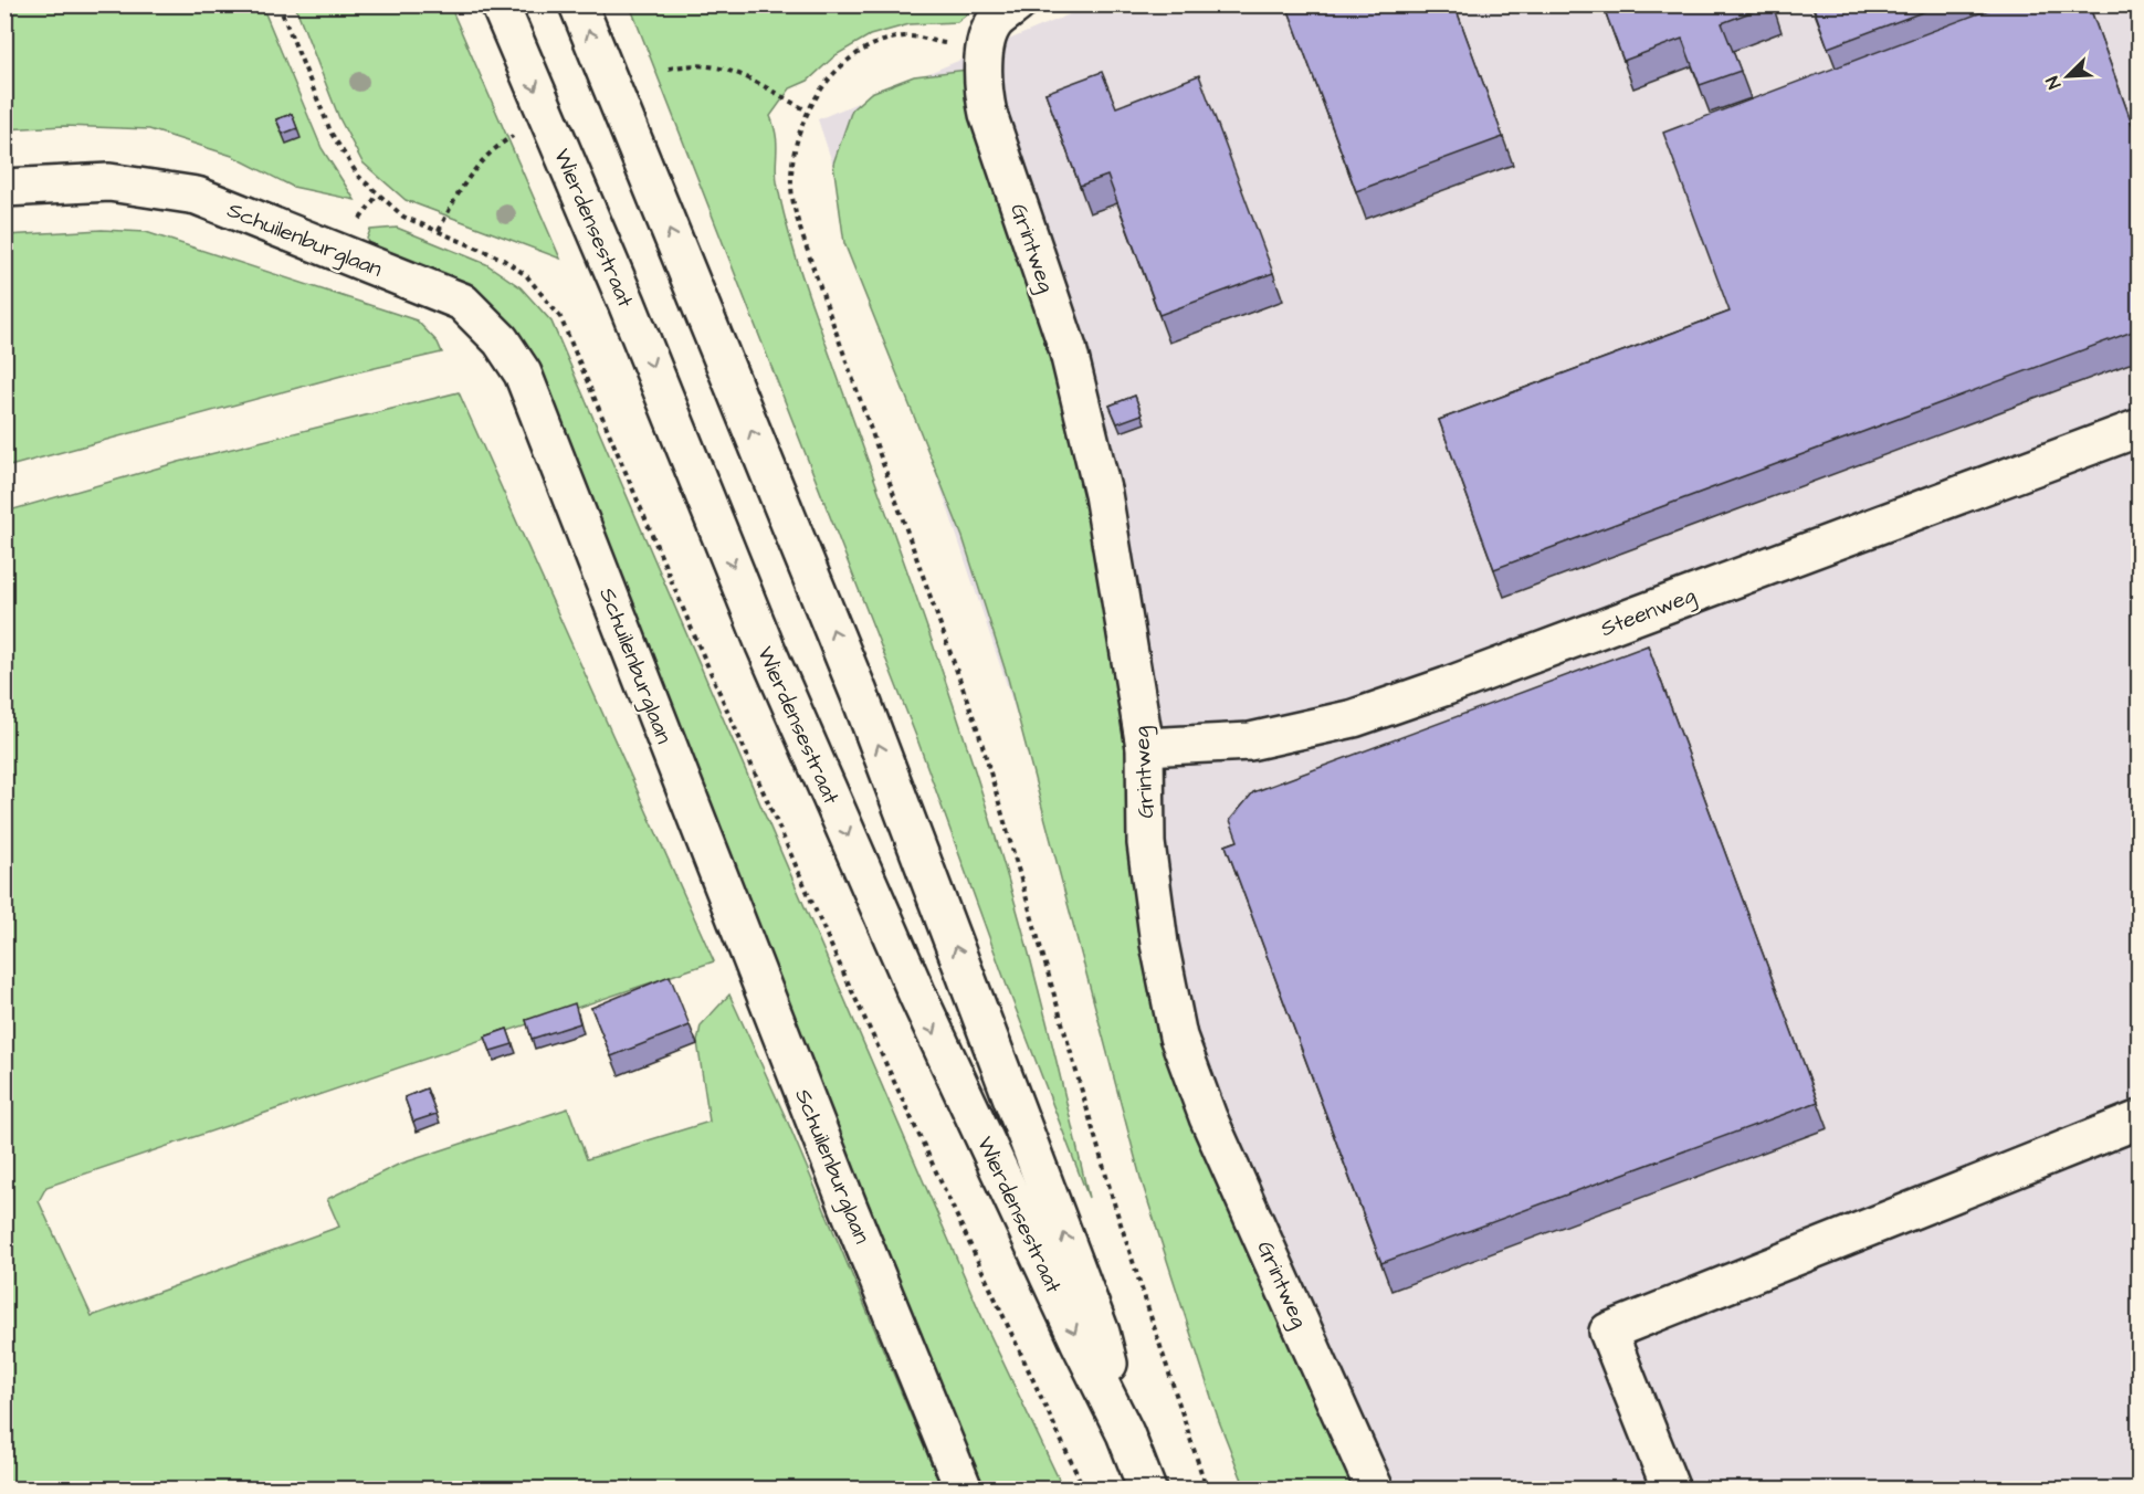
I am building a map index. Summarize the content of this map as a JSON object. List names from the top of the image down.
{
  "streets": {
    "street": [
      "Wierdensestraat",
      "Schuilenburglaan",
      "Grintweg",
      "Steenweg"
    ]
  },
  "crossings": [
    ["Grintweg", "Steenweg"]
  ],
  "north": "bottom left"
}
